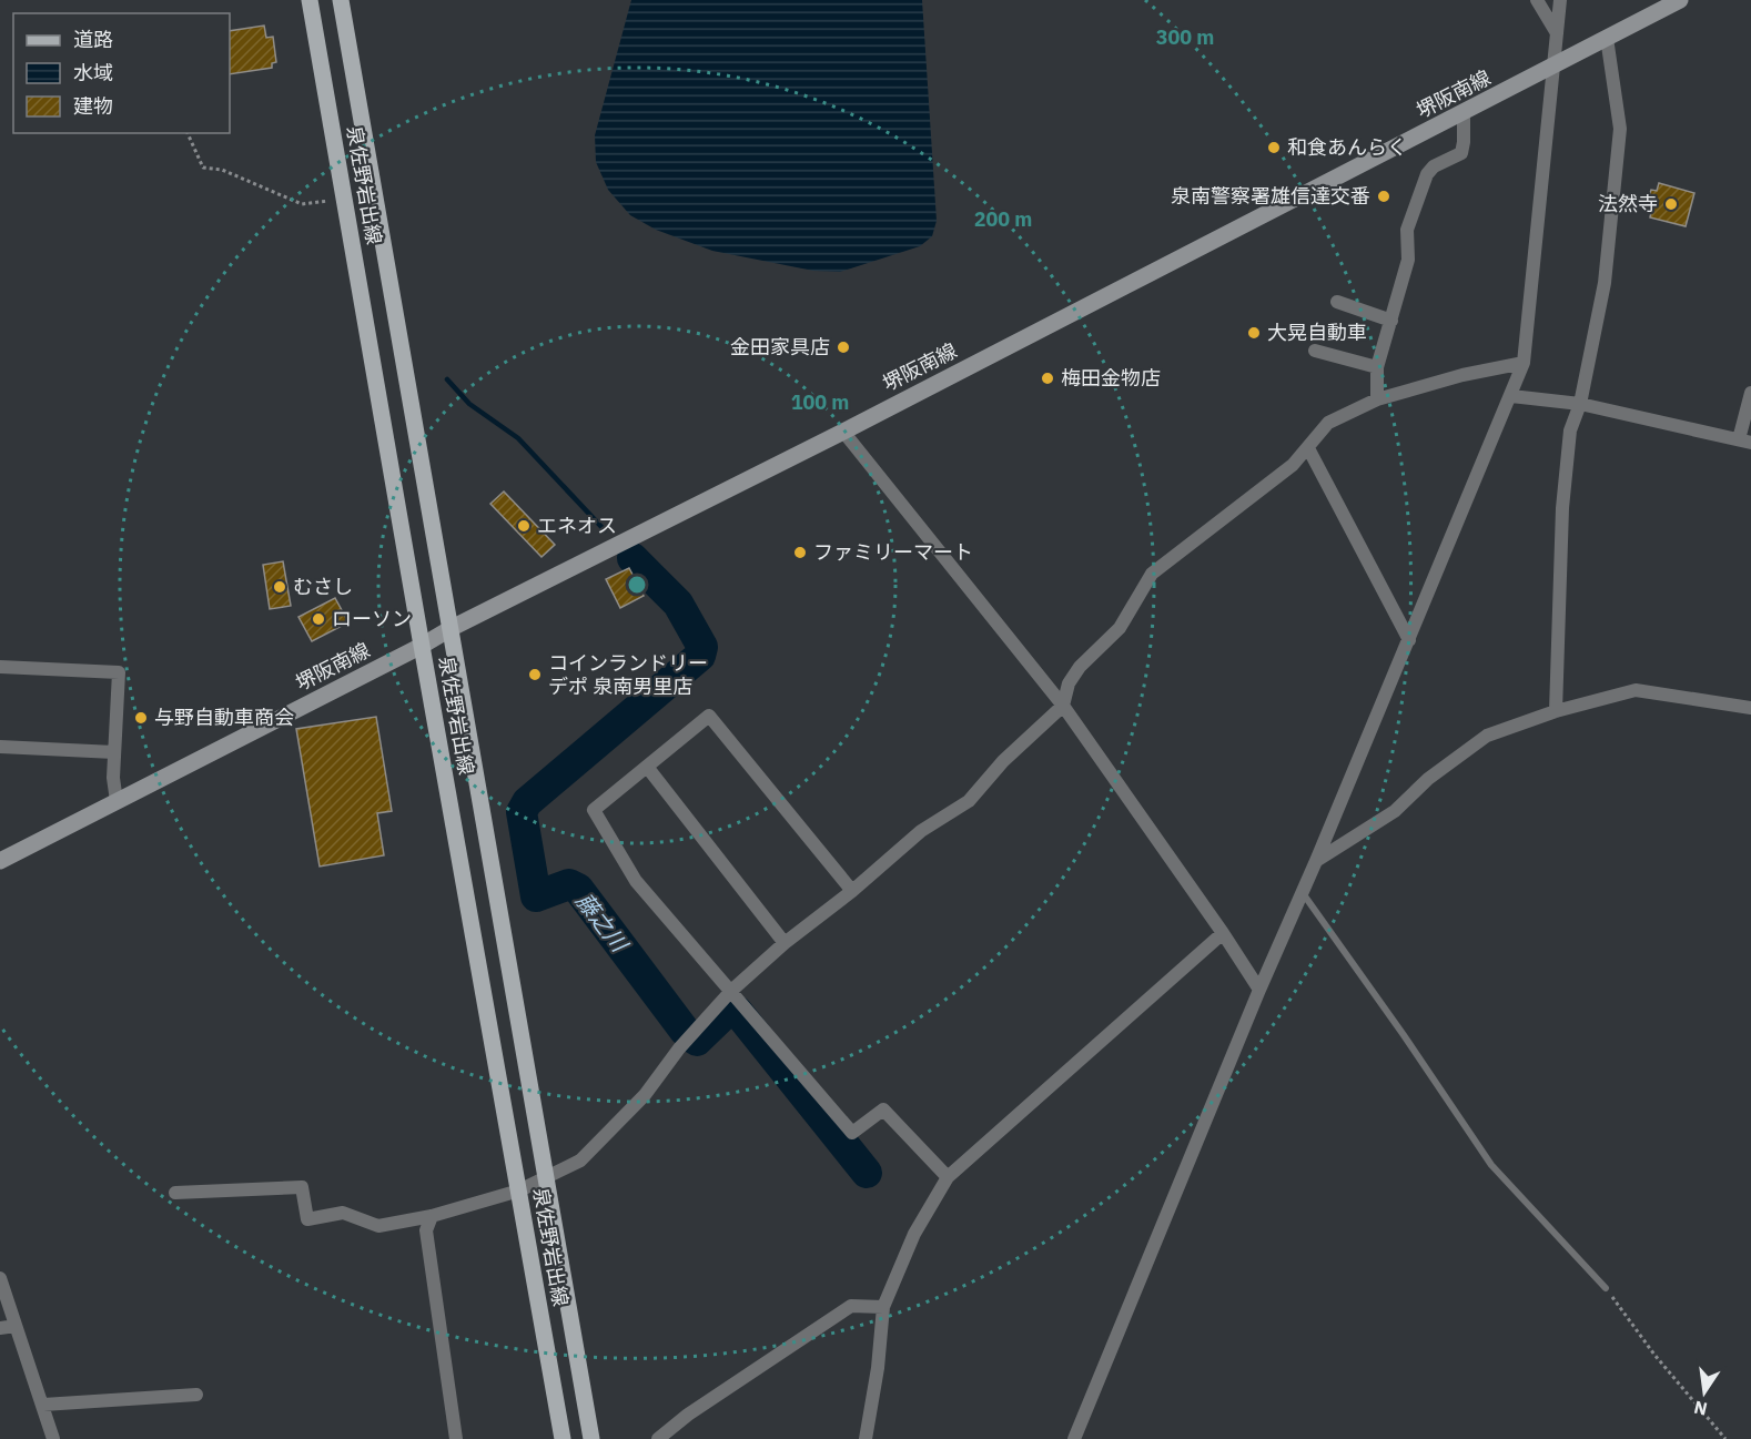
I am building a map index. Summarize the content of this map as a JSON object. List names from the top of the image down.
{
  "streets": {
    "main road": ["堺阪南線", "泉佐野岩出線"]
  },
  "crossings": [
    ["堺阪南線", "泉佐野岩出線"]
  ],
  "water": ["藤之川"],
  "places": [
    "和食あんらく",
    "泉南警察署雄信達交番",
    "法然寺",
    "大晃自動車",
    "金田家具店",
    "梅田金物店",
    "エネオス",
    "ファミリーマート",
    "むさし",
    "ローソン",
    "コインランドリー デポ 泉南男里店",
    "与野自動車商会"
  ],
  "legend": ["道路", "水域", "建物"],
  "north": "bottom",
  "rings": ["300 m", "200 m", "100 m"]
}
